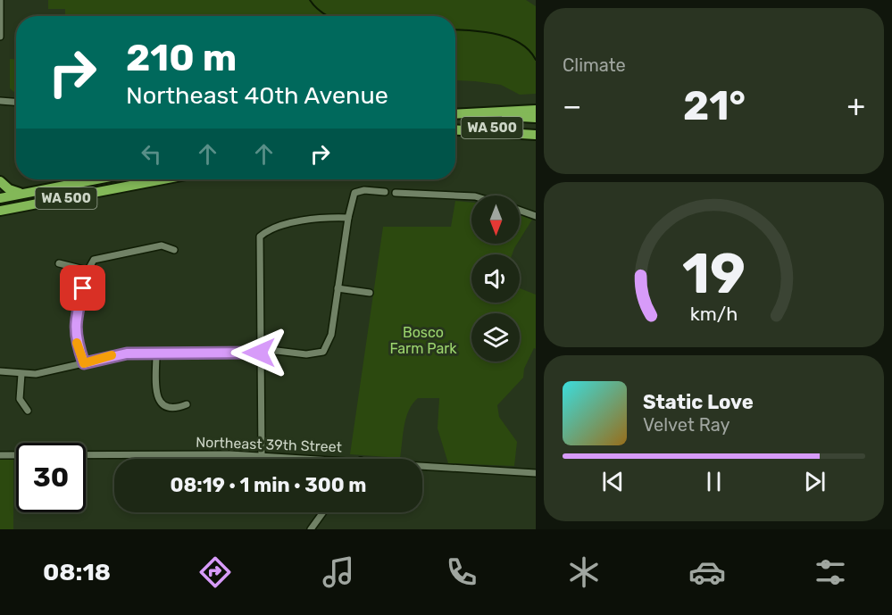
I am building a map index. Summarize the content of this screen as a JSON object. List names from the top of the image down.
{
  "streets": {
    "highway": ["WA 500"],
    "street": ["Northeast 39th Street"]
  },
  "parks": ["Bosco Farm Park"],
  "north": "bottom",
  "page": {
    "tile": "Climate",
    "turn": ["210 m", "Northeast 40th Avenue"],
    "heat": ["−", "21°", "+"],
    "song": ["Static Love", "Velvet Ray"],
    "limit": "30",
    "trip": "08:19 · 1 min · 300 m",
    "tabs": "08:18",
    "gauge": ["19", "km/h"]
  }
}
